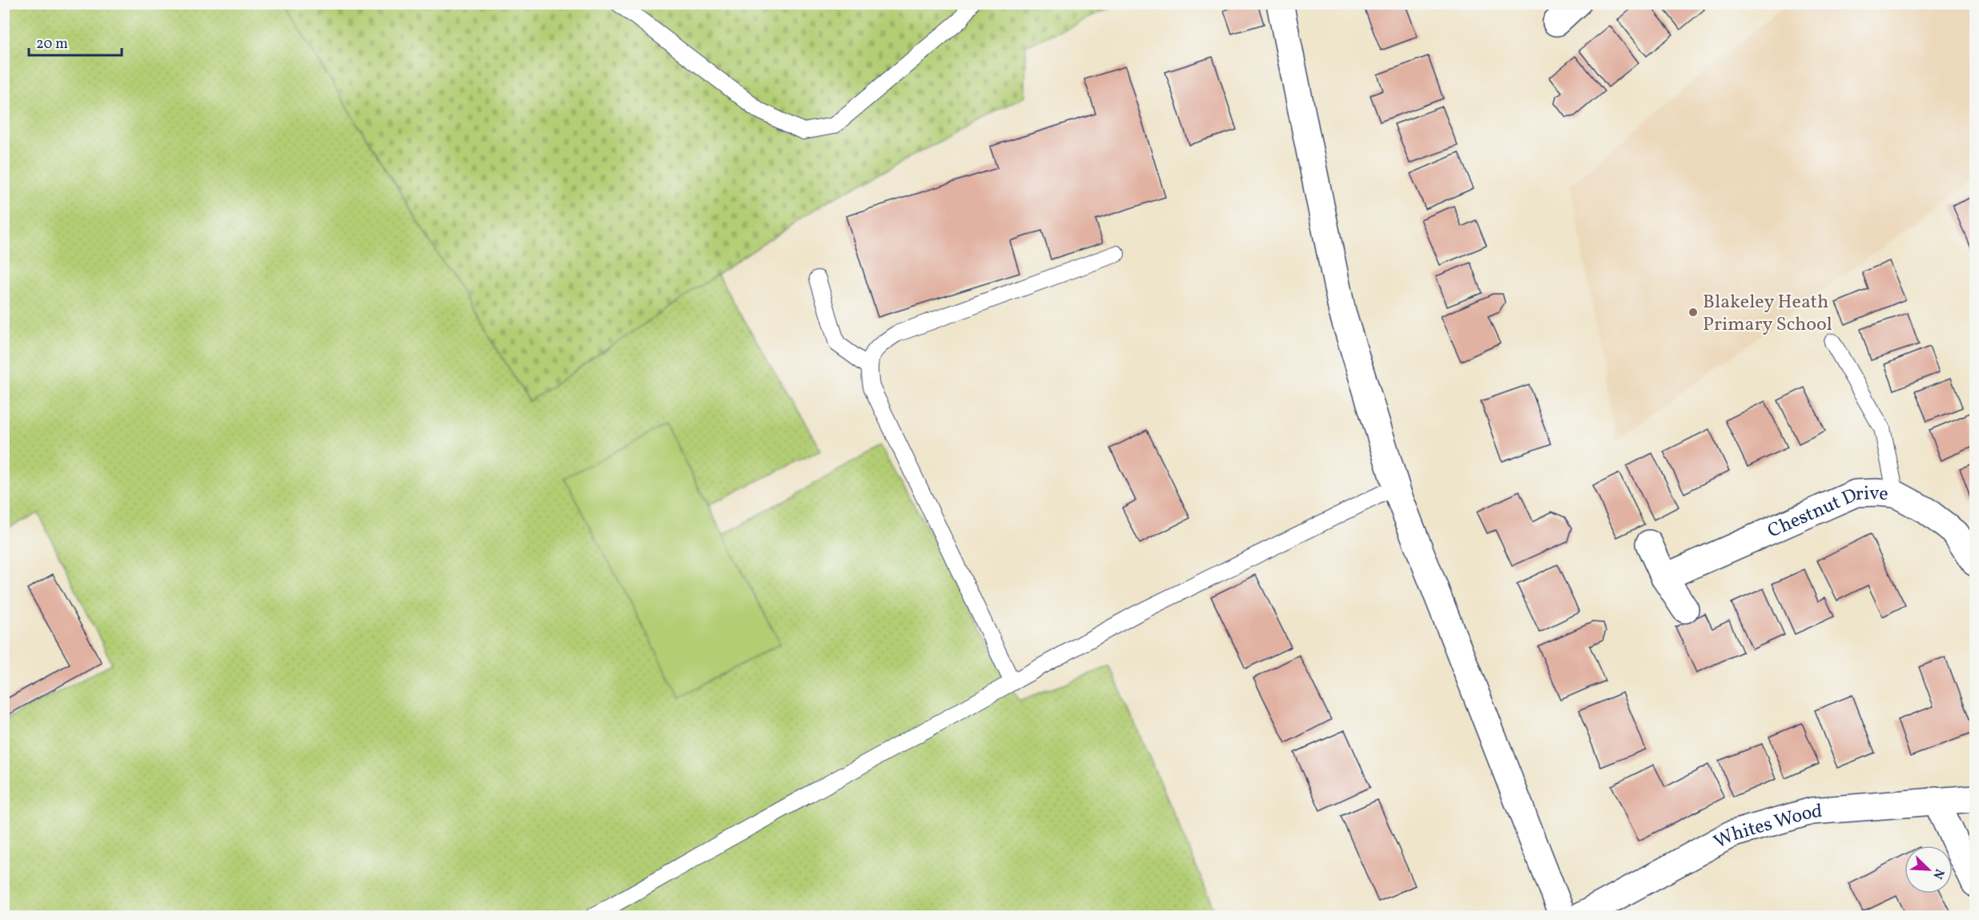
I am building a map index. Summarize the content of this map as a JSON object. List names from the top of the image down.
{
  "streets": {
    "street": ["Chestnut Drive", "Whites Wood"]
  },
  "places": ["Blakeley Heath Primary School"],
  "scale_bar": "20 m",
  "north": "bottom right"
}
